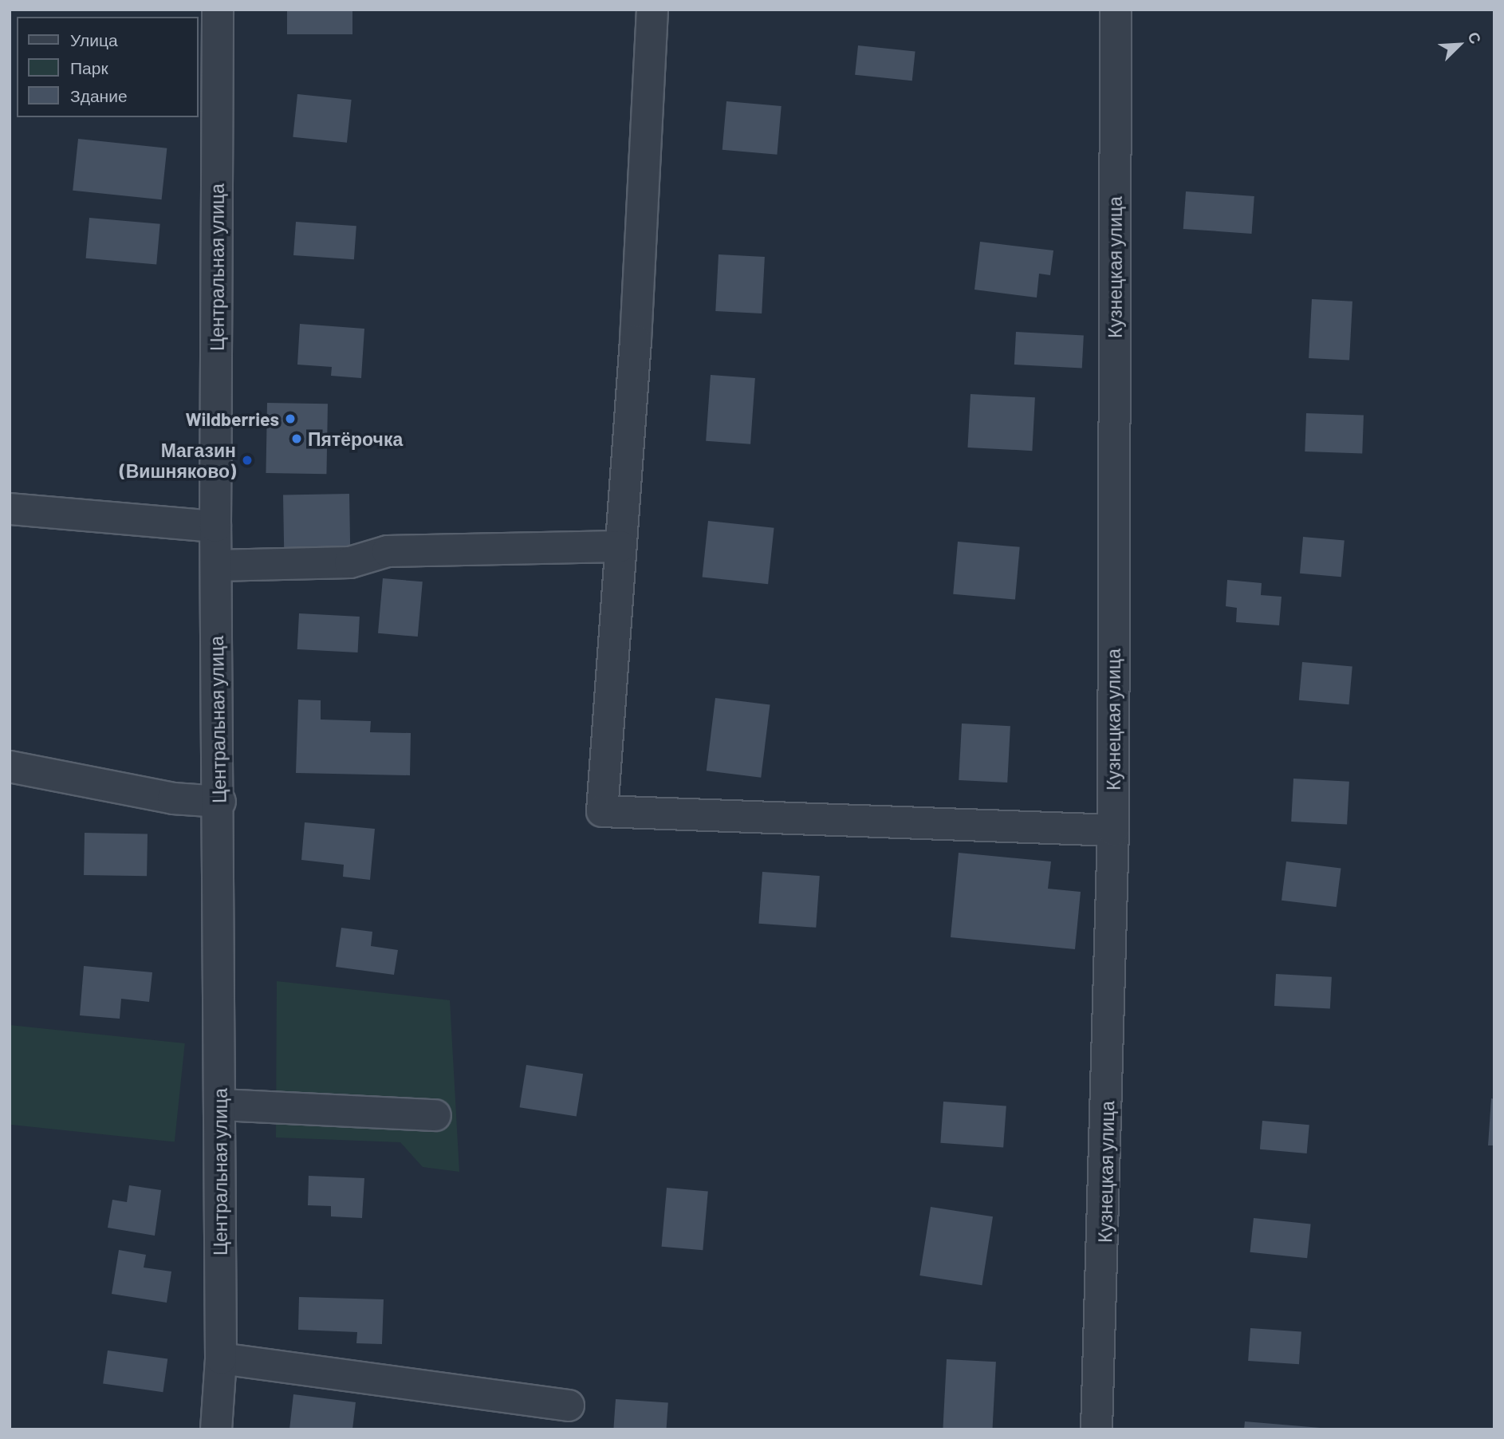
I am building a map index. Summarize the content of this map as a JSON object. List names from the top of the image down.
{
  "streets": {
    "street": ["Центральная улица", "Кузнецкая улица"]
  },
  "places": ["Wildberries", "Пятёрочка", "Магазин (Вишняково)"],
  "legend": ["Улица", "Парк", "Здание"],
  "north": "top right"
}
